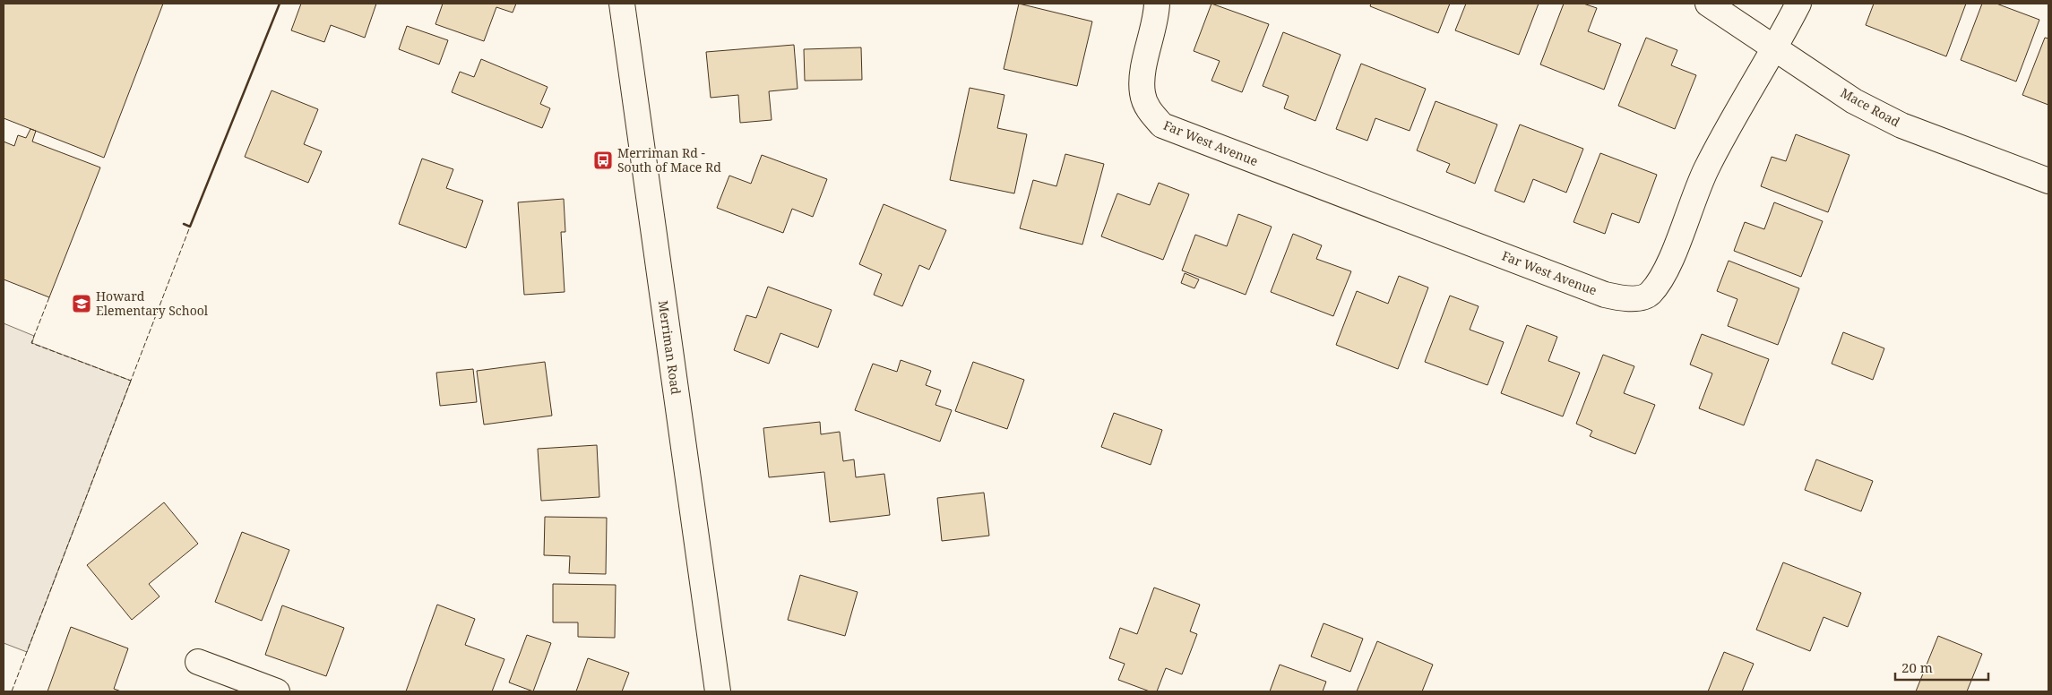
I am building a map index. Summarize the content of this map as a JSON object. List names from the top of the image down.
{
  "streets": {
    "street": ["Mace Road", "Far West Avenue", "Merriman Road"]
  },
  "crossings": [
    ["Mace Road", "Far West Avenue"]
  ],
  "places": {
    "bus stop": ["Merriman Rd - South of Mace Rd"],
    "school or university": ["Howard Elementary School"]
  },
  "scale_bar": "20 m"
}
